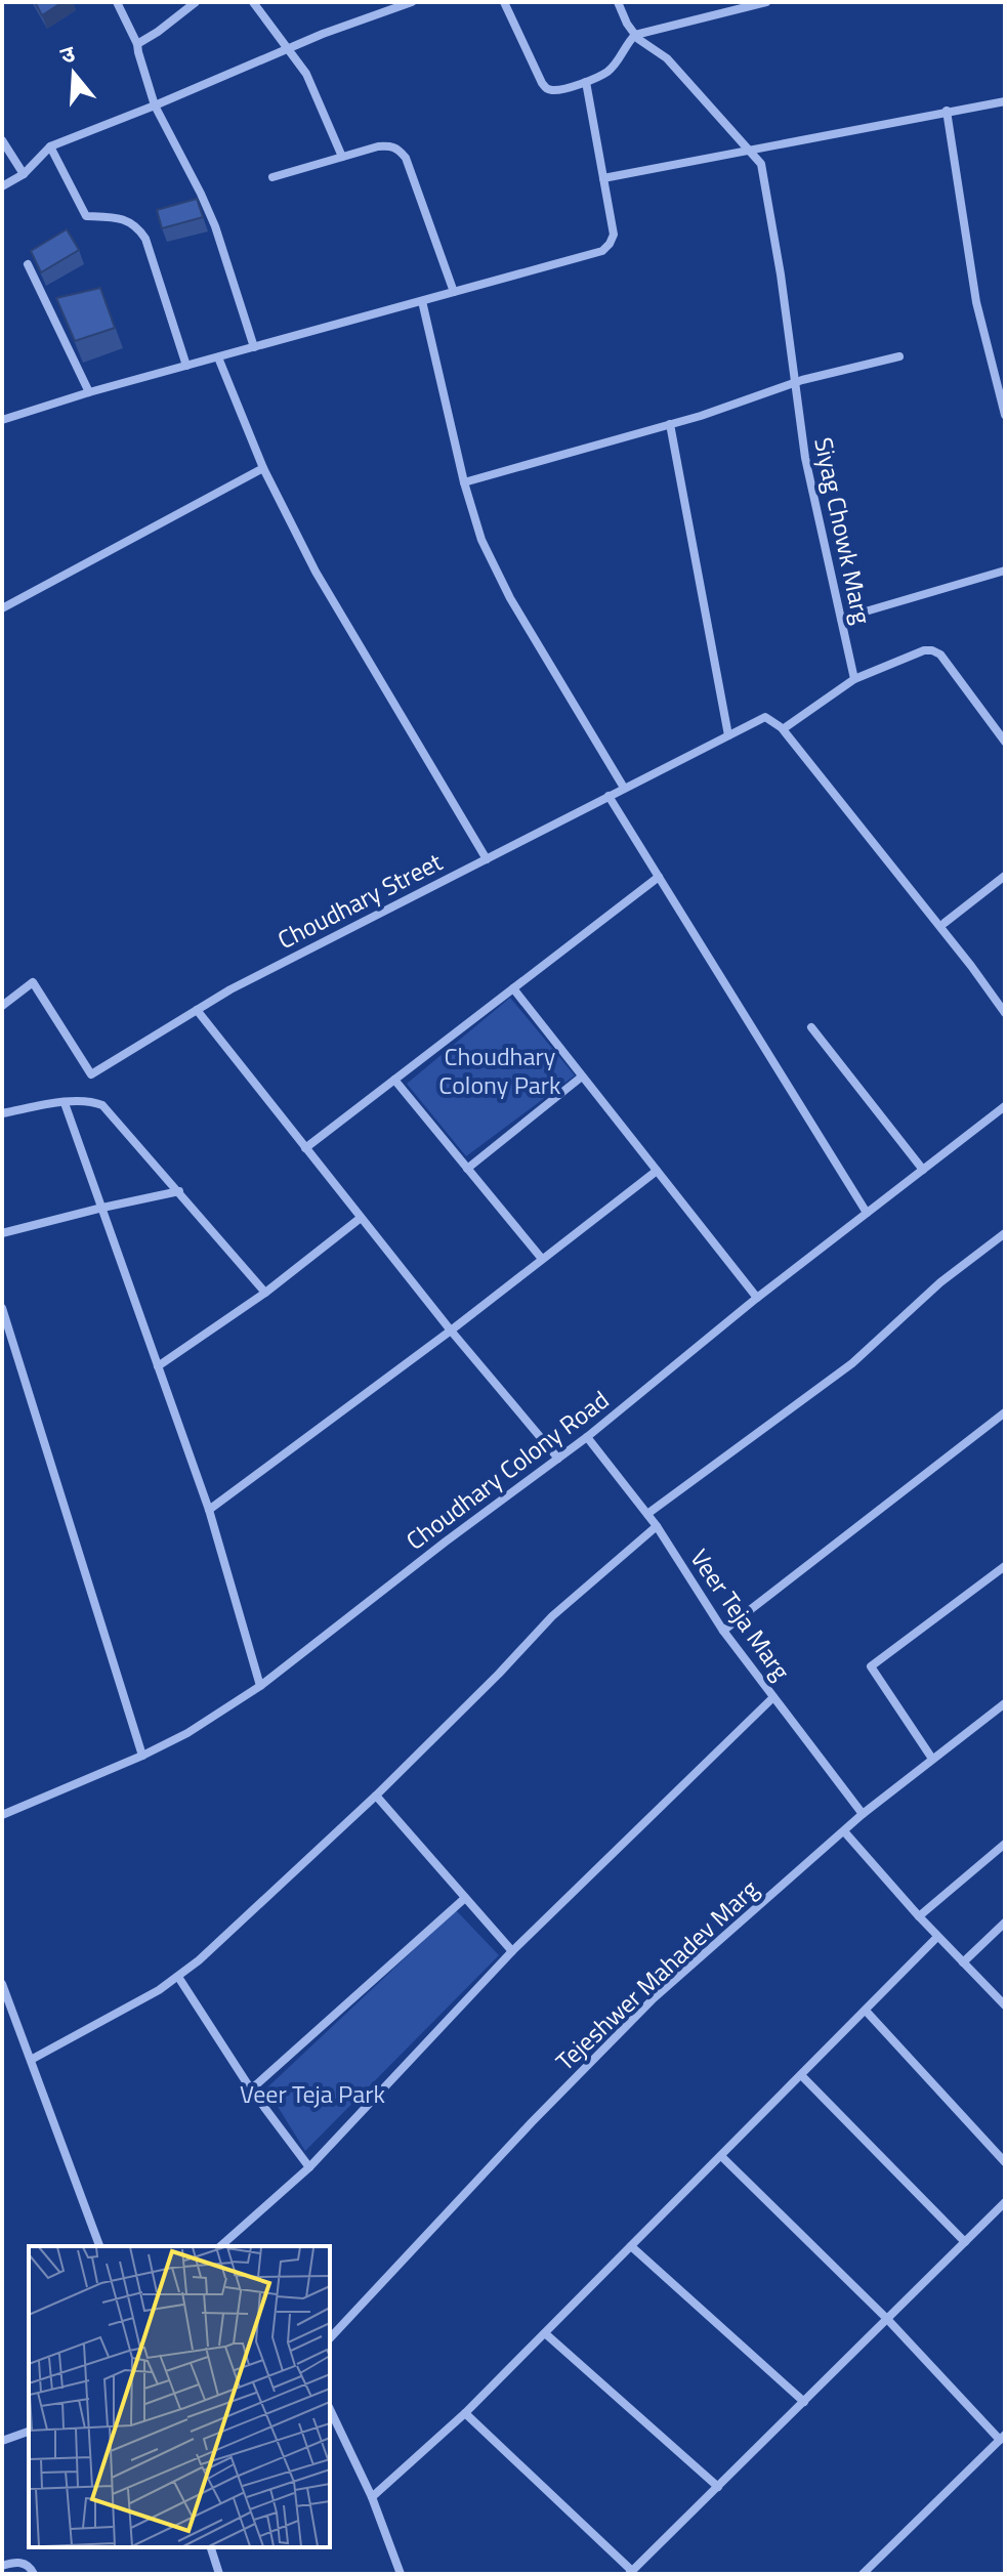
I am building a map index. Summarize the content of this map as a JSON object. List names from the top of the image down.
{
  "streets": {
    "street": [
      "Siyag Chowk Marg",
      "Choudhary Street",
      "Choudhary Colony Road",
      "Veer Teja Marg",
      "Tejeshwer Mahadev Marg"
    ]
  },
  "crossings": [
    ["Choudhary Colony Road", "Veer Teja Marg"],
    ["Veer Teja Marg", "Tejeshwer Mahadev Marg"]
  ],
  "parks": ["Choudhary Colony Park", "Veer Teja Park"],
  "north": "top"
}
